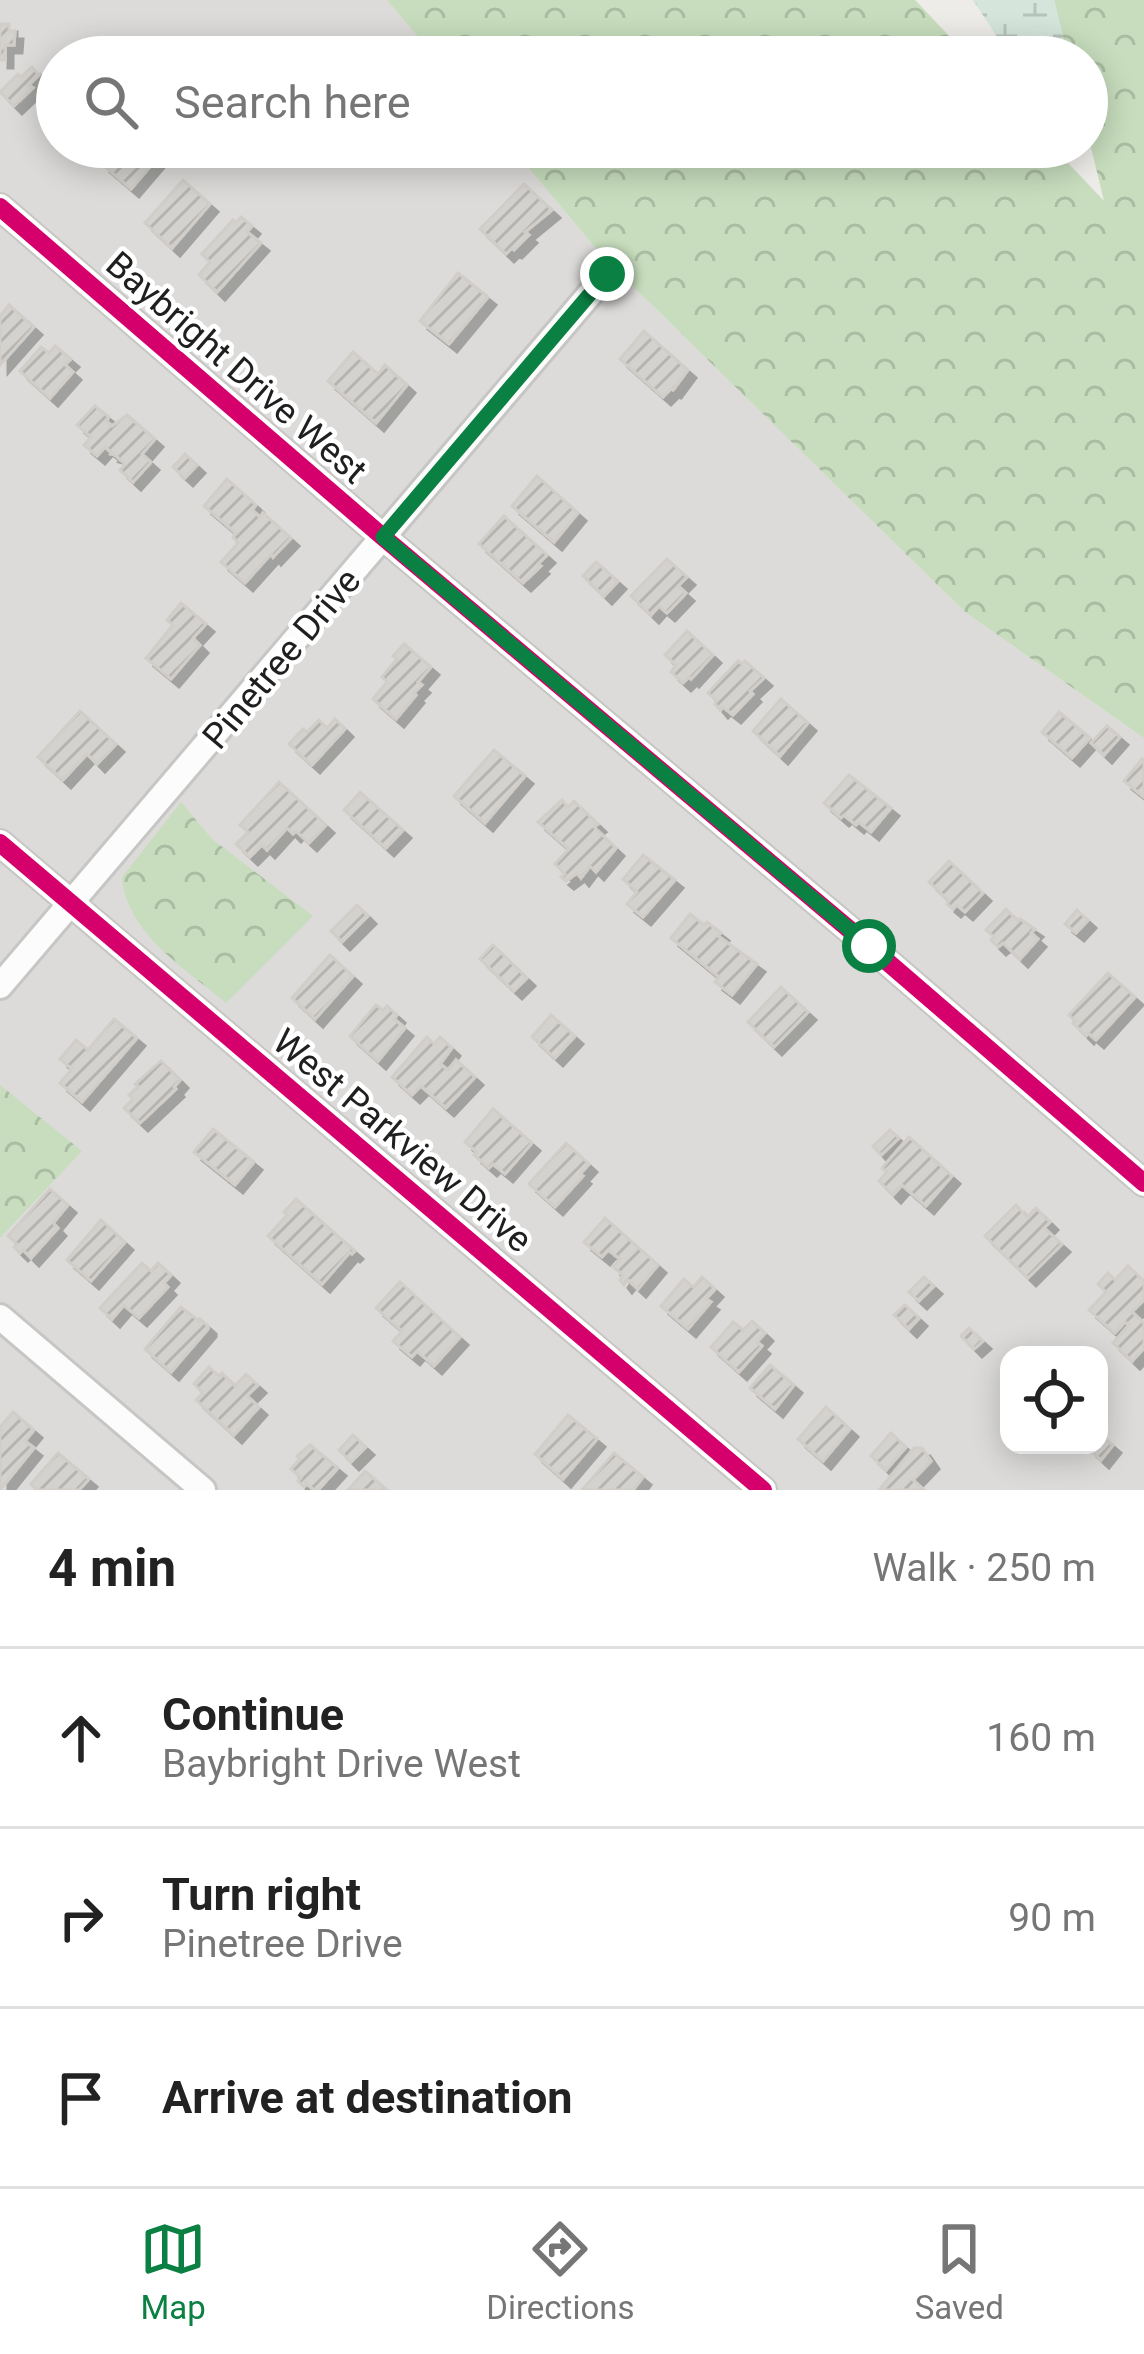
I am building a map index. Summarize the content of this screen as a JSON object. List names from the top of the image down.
{
  "streets": {
    "street": ["Baybright Drive West", "Pinetree Drive", "West Parkview Drive"]
  },
  "crossings": [
    ["Baybright Drive West", "Pinetree Drive"],
    ["Pinetree Drive", "West Parkview Drive"]
  ],
  "page": {
    "search": "Search here",
    "heading": ["4 min", "Walk · 250 m"],
    "list": [
      ["Continue", "Baybright Drive West", "160 m"],
      ["Turn right", "Pinetree Drive", "90 m"],
      "Arrive at destination"
    ],
    "nav": ["Map", "Directions", "Saved"]
  }
}
